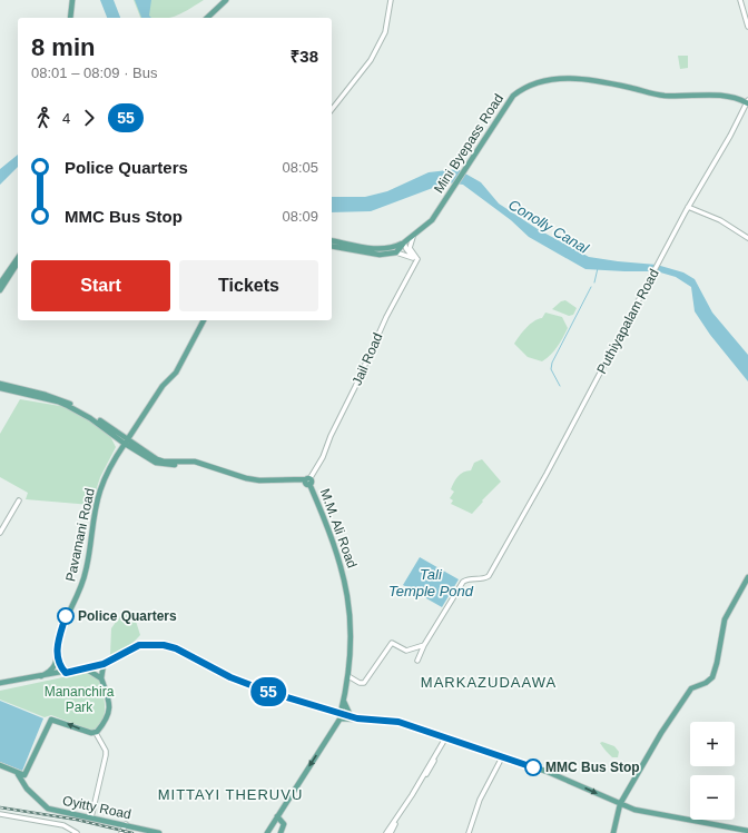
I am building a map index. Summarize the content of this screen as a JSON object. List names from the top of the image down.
{
  "streets": {
    "main road": [
      "Mini Byepass Road",
      "M.M. Ali Road",
      "Pavamani Road",
      "Oyitty Road"
    ],
    "street": ["Puthiyapalam Road", "Jail Road"]
  },
  "crossings": [
    ["Mini Byepass Road", "Puthiyapalam Road"],
    ["Jail Road", "M.M. Ali Road"]
  ],
  "districts": ["MARKAZUDAAWA", "MITTAYI THERUVU"],
  "water": ["Conolly Canal", "Tali Temple Pond"],
  "parks": ["Mananchira Park"],
  "places": ["Police Quarters", "MMC Bus Stop"],
  "lines": ["bus line 55"],
  "page": {
    "on_map": "55",
    "heading": ["8 min", "08:01 – 08:09 · Bus", "₹38"],
    "legs": ["4", "55"],
    "list": [
      {
        "name": "Police Quarters",
        "value": "08:05"
      },
      {
        "name": "MMC Bus Stop",
        "value": "08:09"
      }
    ],
    "buttons": ["Start", "Tickets"],
    "map_buttons": ["+", "−"]
  }
}
